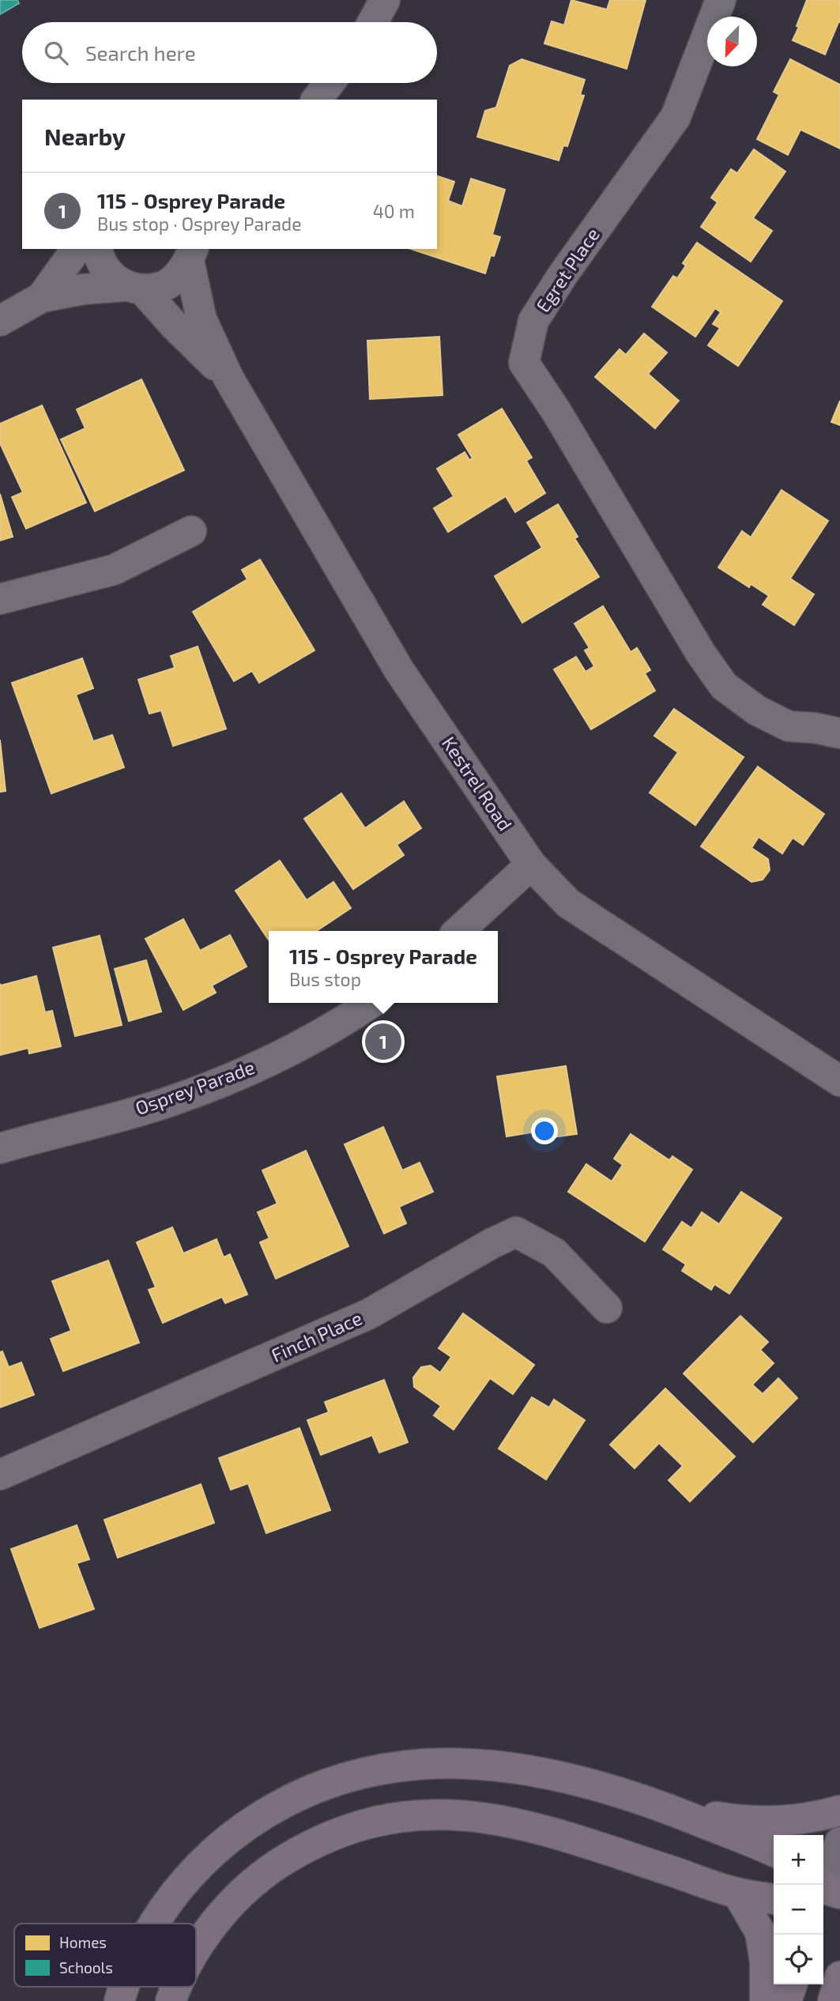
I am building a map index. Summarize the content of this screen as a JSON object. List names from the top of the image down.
{
  "streets": {
    "street": [
      "Egret Place",
      "Kestrel Road",
      "Osprey Parade",
      "Finch Place"
    ]
  },
  "legend": ["Homes", "Schools"],
  "north": "bottom left",
  "page": {
    "search": "Search here",
    "heading": "Nearby",
    "list": [
      {
        "mark": "1",
        "name": "115 - Osprey Parade",
        "note": "Bus stop · Osprey Parade",
        "value": "40 m"
      }
    ],
    "popup": ["115 - Osprey Parade", "Bus stop"],
    "pins": "1",
    "map_buttons": ["+", "−"]
  }
}
